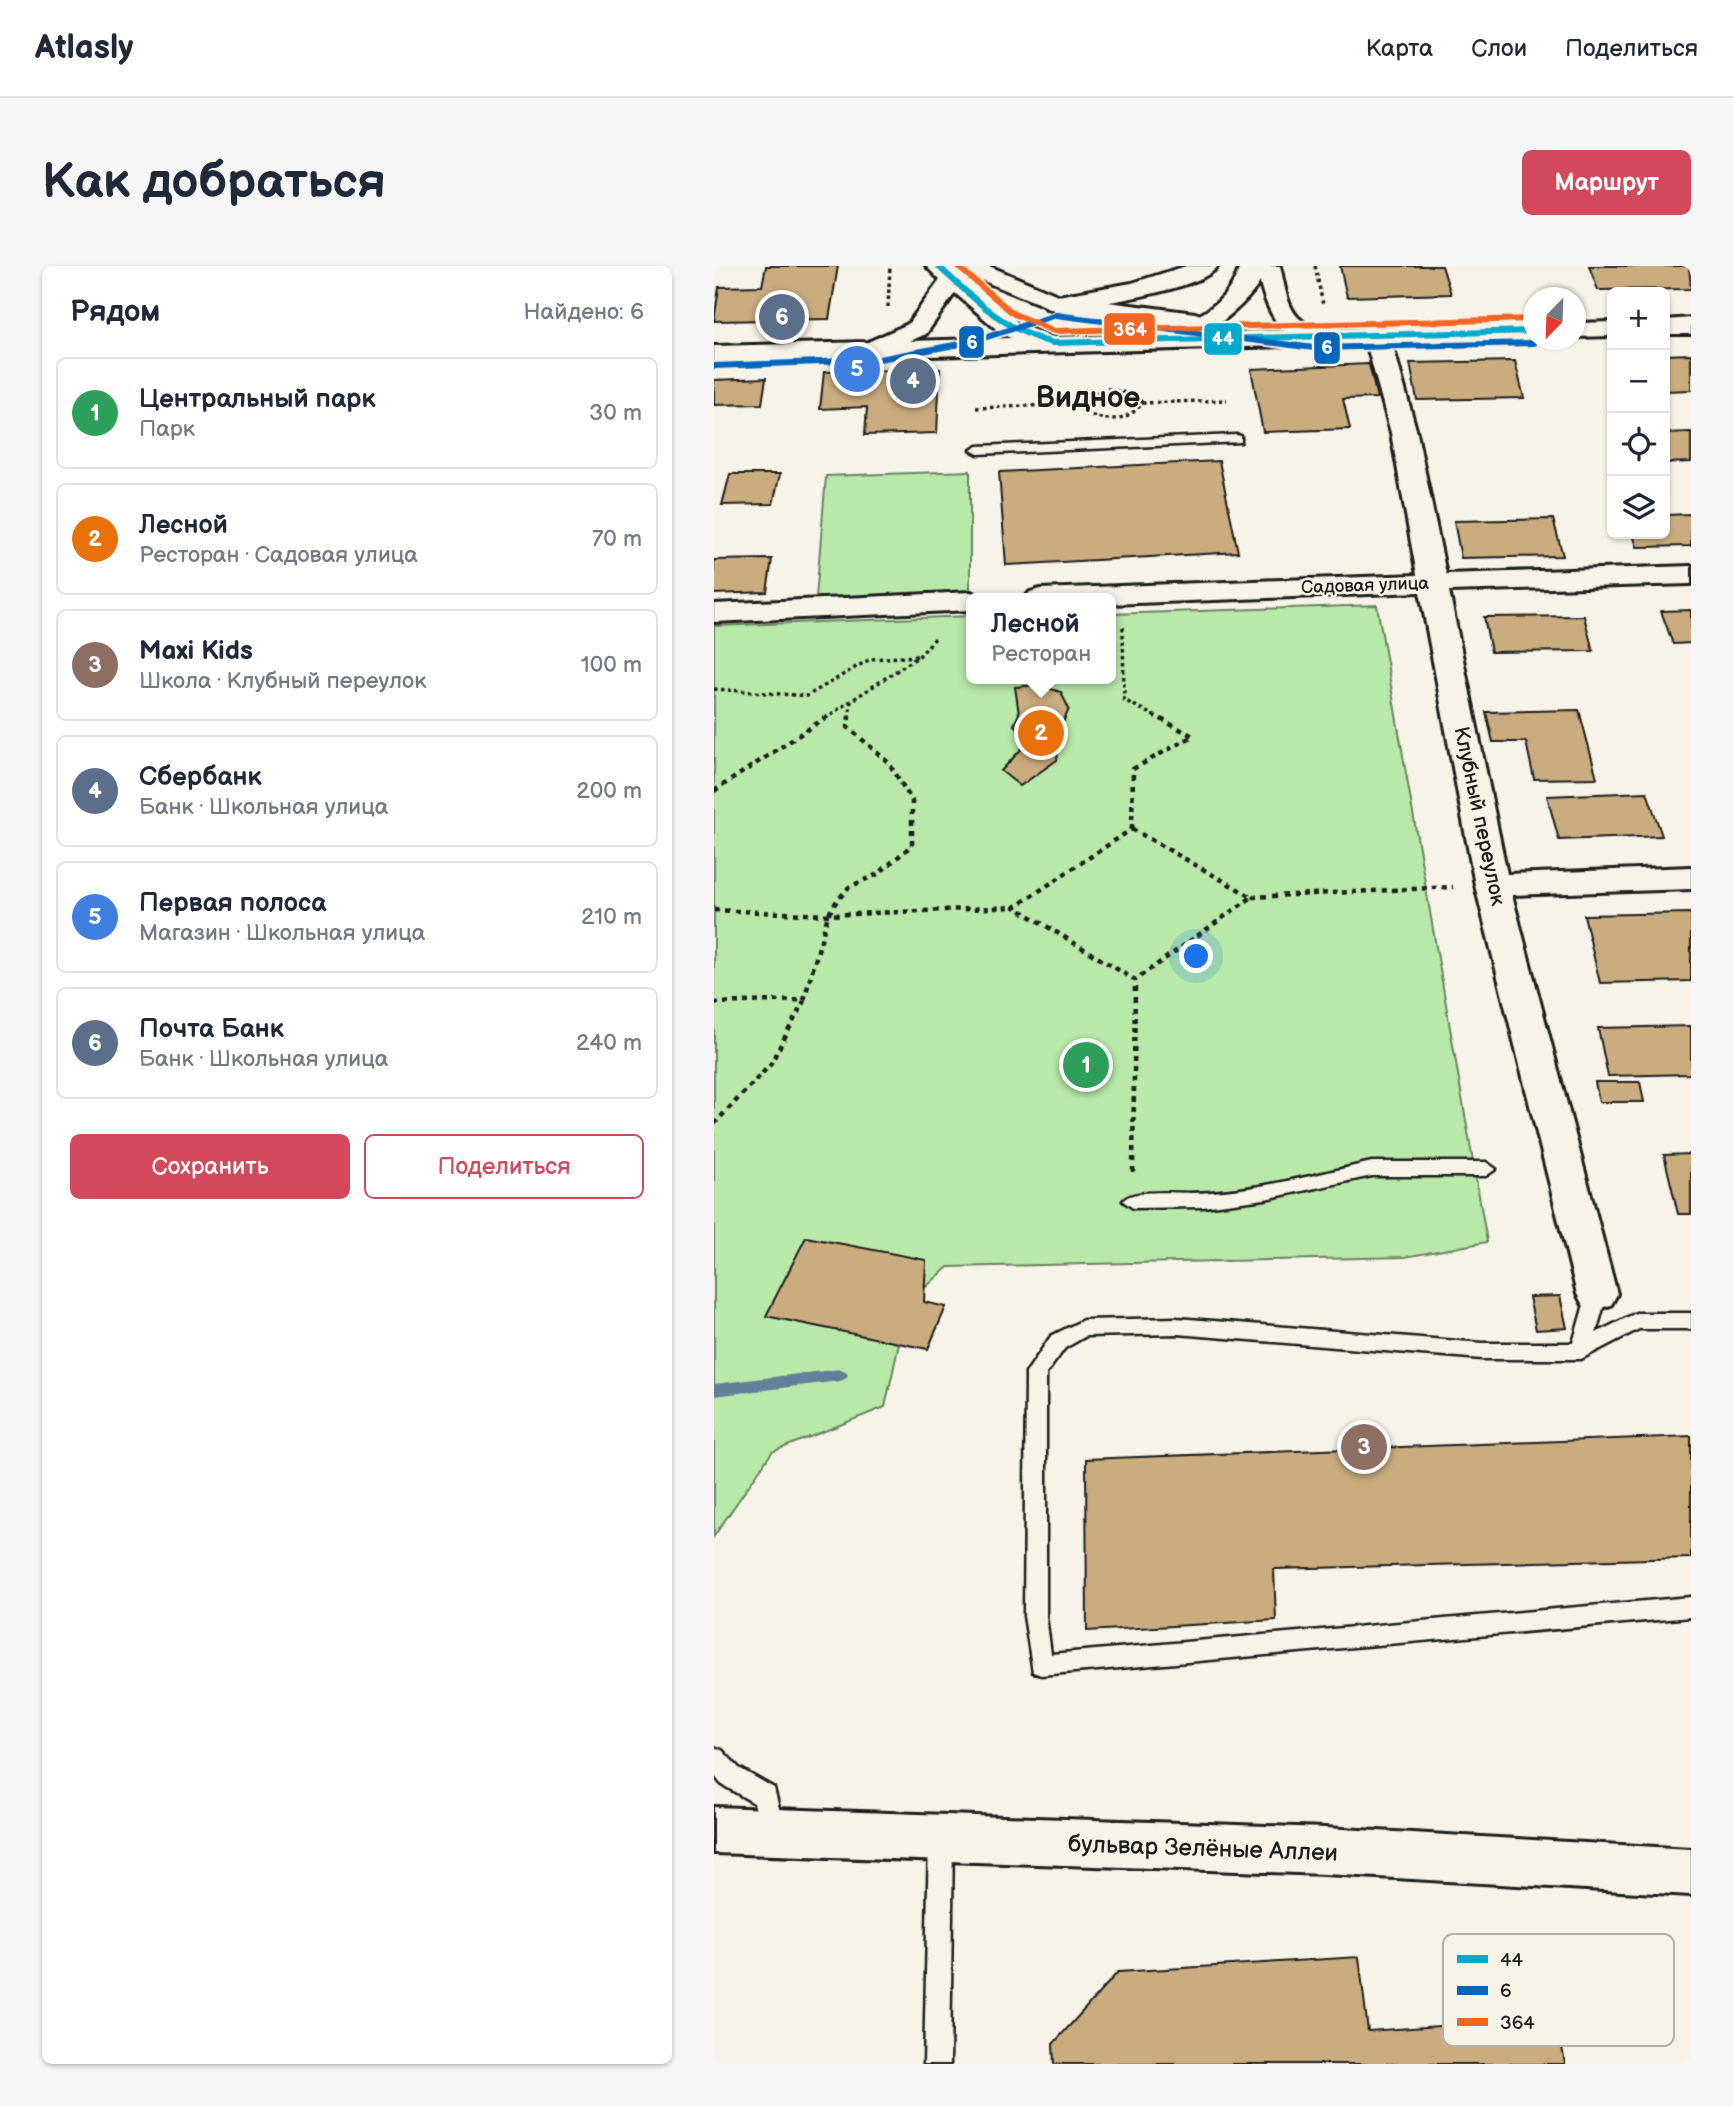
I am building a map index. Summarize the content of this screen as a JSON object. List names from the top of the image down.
{
  "streets": {
    "street": ["Садовая улица", "Клубный переулок", "бульвар Зелёные Аллеи"]
  },
  "crossings": [
    ["Садовая улица", "Клубный переулок"]
  ],
  "districts": ["Видное"],
  "lines": ["transit line 44", "transit line 364", "transit line 6"],
  "legend": ["44", "6", "364"],
  "north": "bottom left",
  "page": {
    "header": "Atlasly",
    "nav": ["Карта", "Слои", "Поделиться"],
    "buttons": [
      "Маршрут",
      ["Сохранить", "Поделиться"]
    ],
    "title": "Как добраться",
    "heading": ["Рядом", "Найдено: 6"],
    "map_buttons": ["+", "−"],
    "pins": [
      "6",
      "5",
      "4",
      "2",
      "1",
      "3"
    ],
    "list": [
      {
        "mark": "1",
        "name": "Центральный парк",
        "note": "Парк",
        "value": "30 m"
      },
      {
        "mark": "2",
        "name": "Лесной",
        "note": "Ресторан · Садовая улица",
        "value": "70 m"
      },
      {
        "mark": "3",
        "name": "Maxi Kids",
        "note": "Школа · Клубный переулок",
        "value": "100 m"
      },
      {
        "mark": "4",
        "name": "Сбербанк",
        "note": "Банк · Школьная улица",
        "value": "200 m"
      },
      {
        "mark": "5",
        "name": "Первая полоса",
        "note": "Магазин · Школьная улица",
        "value": "210 m"
      },
      {
        "mark": "6",
        "name": "Почта Банк",
        "note": "Банк · Школьная улица",
        "value": "240 m"
      }
    ],
    "popup": ["Лесной", "Ресторан"]
  }
}
